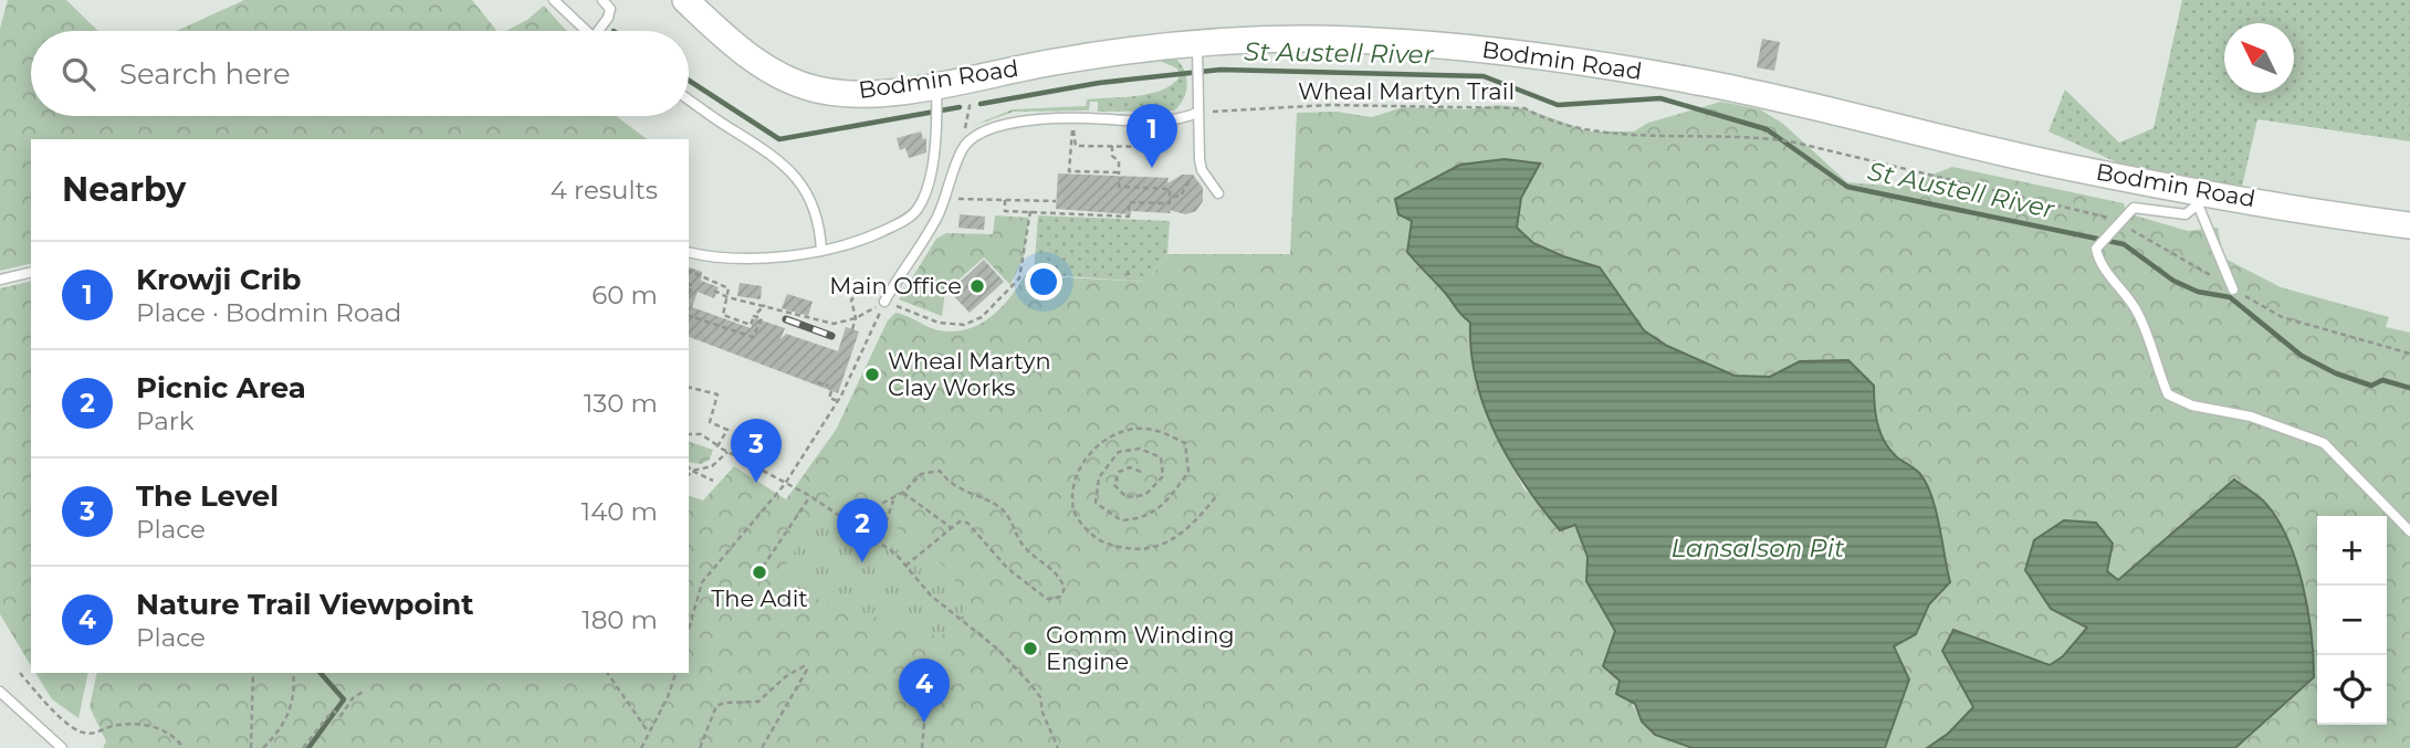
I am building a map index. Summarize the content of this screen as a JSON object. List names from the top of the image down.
{
  "streets": {
    "main road": ["Bodmin Road"],
    "path": ["Wheal Martyn Trail"]
  },
  "water": ["St Austell River", "Lansalson Pit"],
  "places": [
    "Main Office",
    "Wheal Martyn Clay Works",
    "The Adit",
    "Gomm Winding Engine"
  ],
  "north": "top left",
  "page": {
    "search": "Search here",
    "pins": [
      "1",
      "3",
      "2",
      "4"
    ],
    "heading": ["Nearby", "4 results"],
    "list": [
      {
        "mark": "1",
        "name": "Krowji Crib",
        "note": "Place · Bodmin Road",
        "value": "60 m"
      },
      {
        "mark": "2",
        "name": "Picnic Area",
        "note": "Park",
        "value": "130 m"
      },
      {
        "mark": "3",
        "name": "The Level",
        "note": "Place",
        "value": "140 m"
      },
      {
        "mark": "4",
        "name": "Nature Trail Viewpoint",
        "note": "Place",
        "value": "180 m"
      }
    ],
    "map_buttons": ["+", "−"]
  }
}
